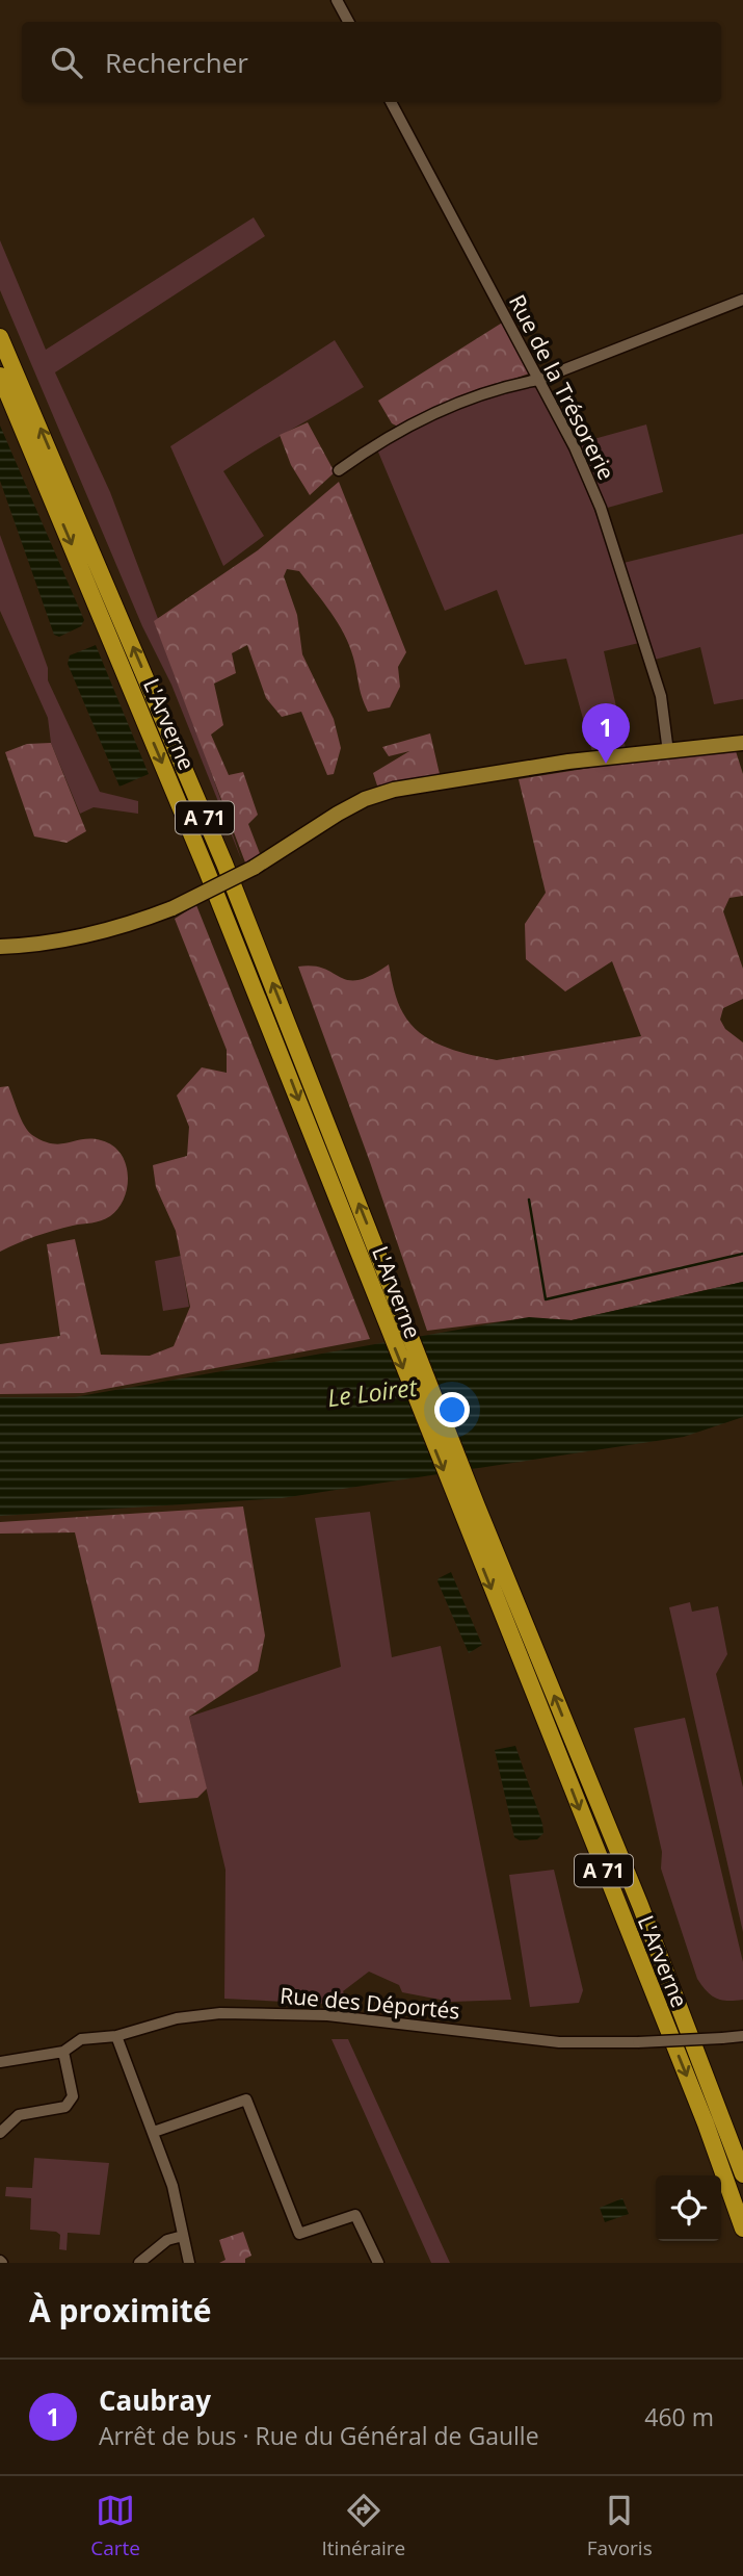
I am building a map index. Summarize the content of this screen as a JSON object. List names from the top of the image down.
{
  "streets": {
    "highway": ["L'Arverne", "A 71"],
    "street": ["Rue de la Trésorerie", "Rue des Déportés"]
  },
  "water": ["Le Loiret"],
  "page": {
    "search": "Rechercher",
    "pins": "1",
    "heading": "À proximité",
    "list": [
      {
        "mark": "1",
        "name": "Caubray",
        "note": "Arrêt de bus · Rue du Général de Gaulle",
        "value": "460 m"
      }
    ],
    "nav": ["Carte", "Itinéraire", "Favoris"]
  }
}
